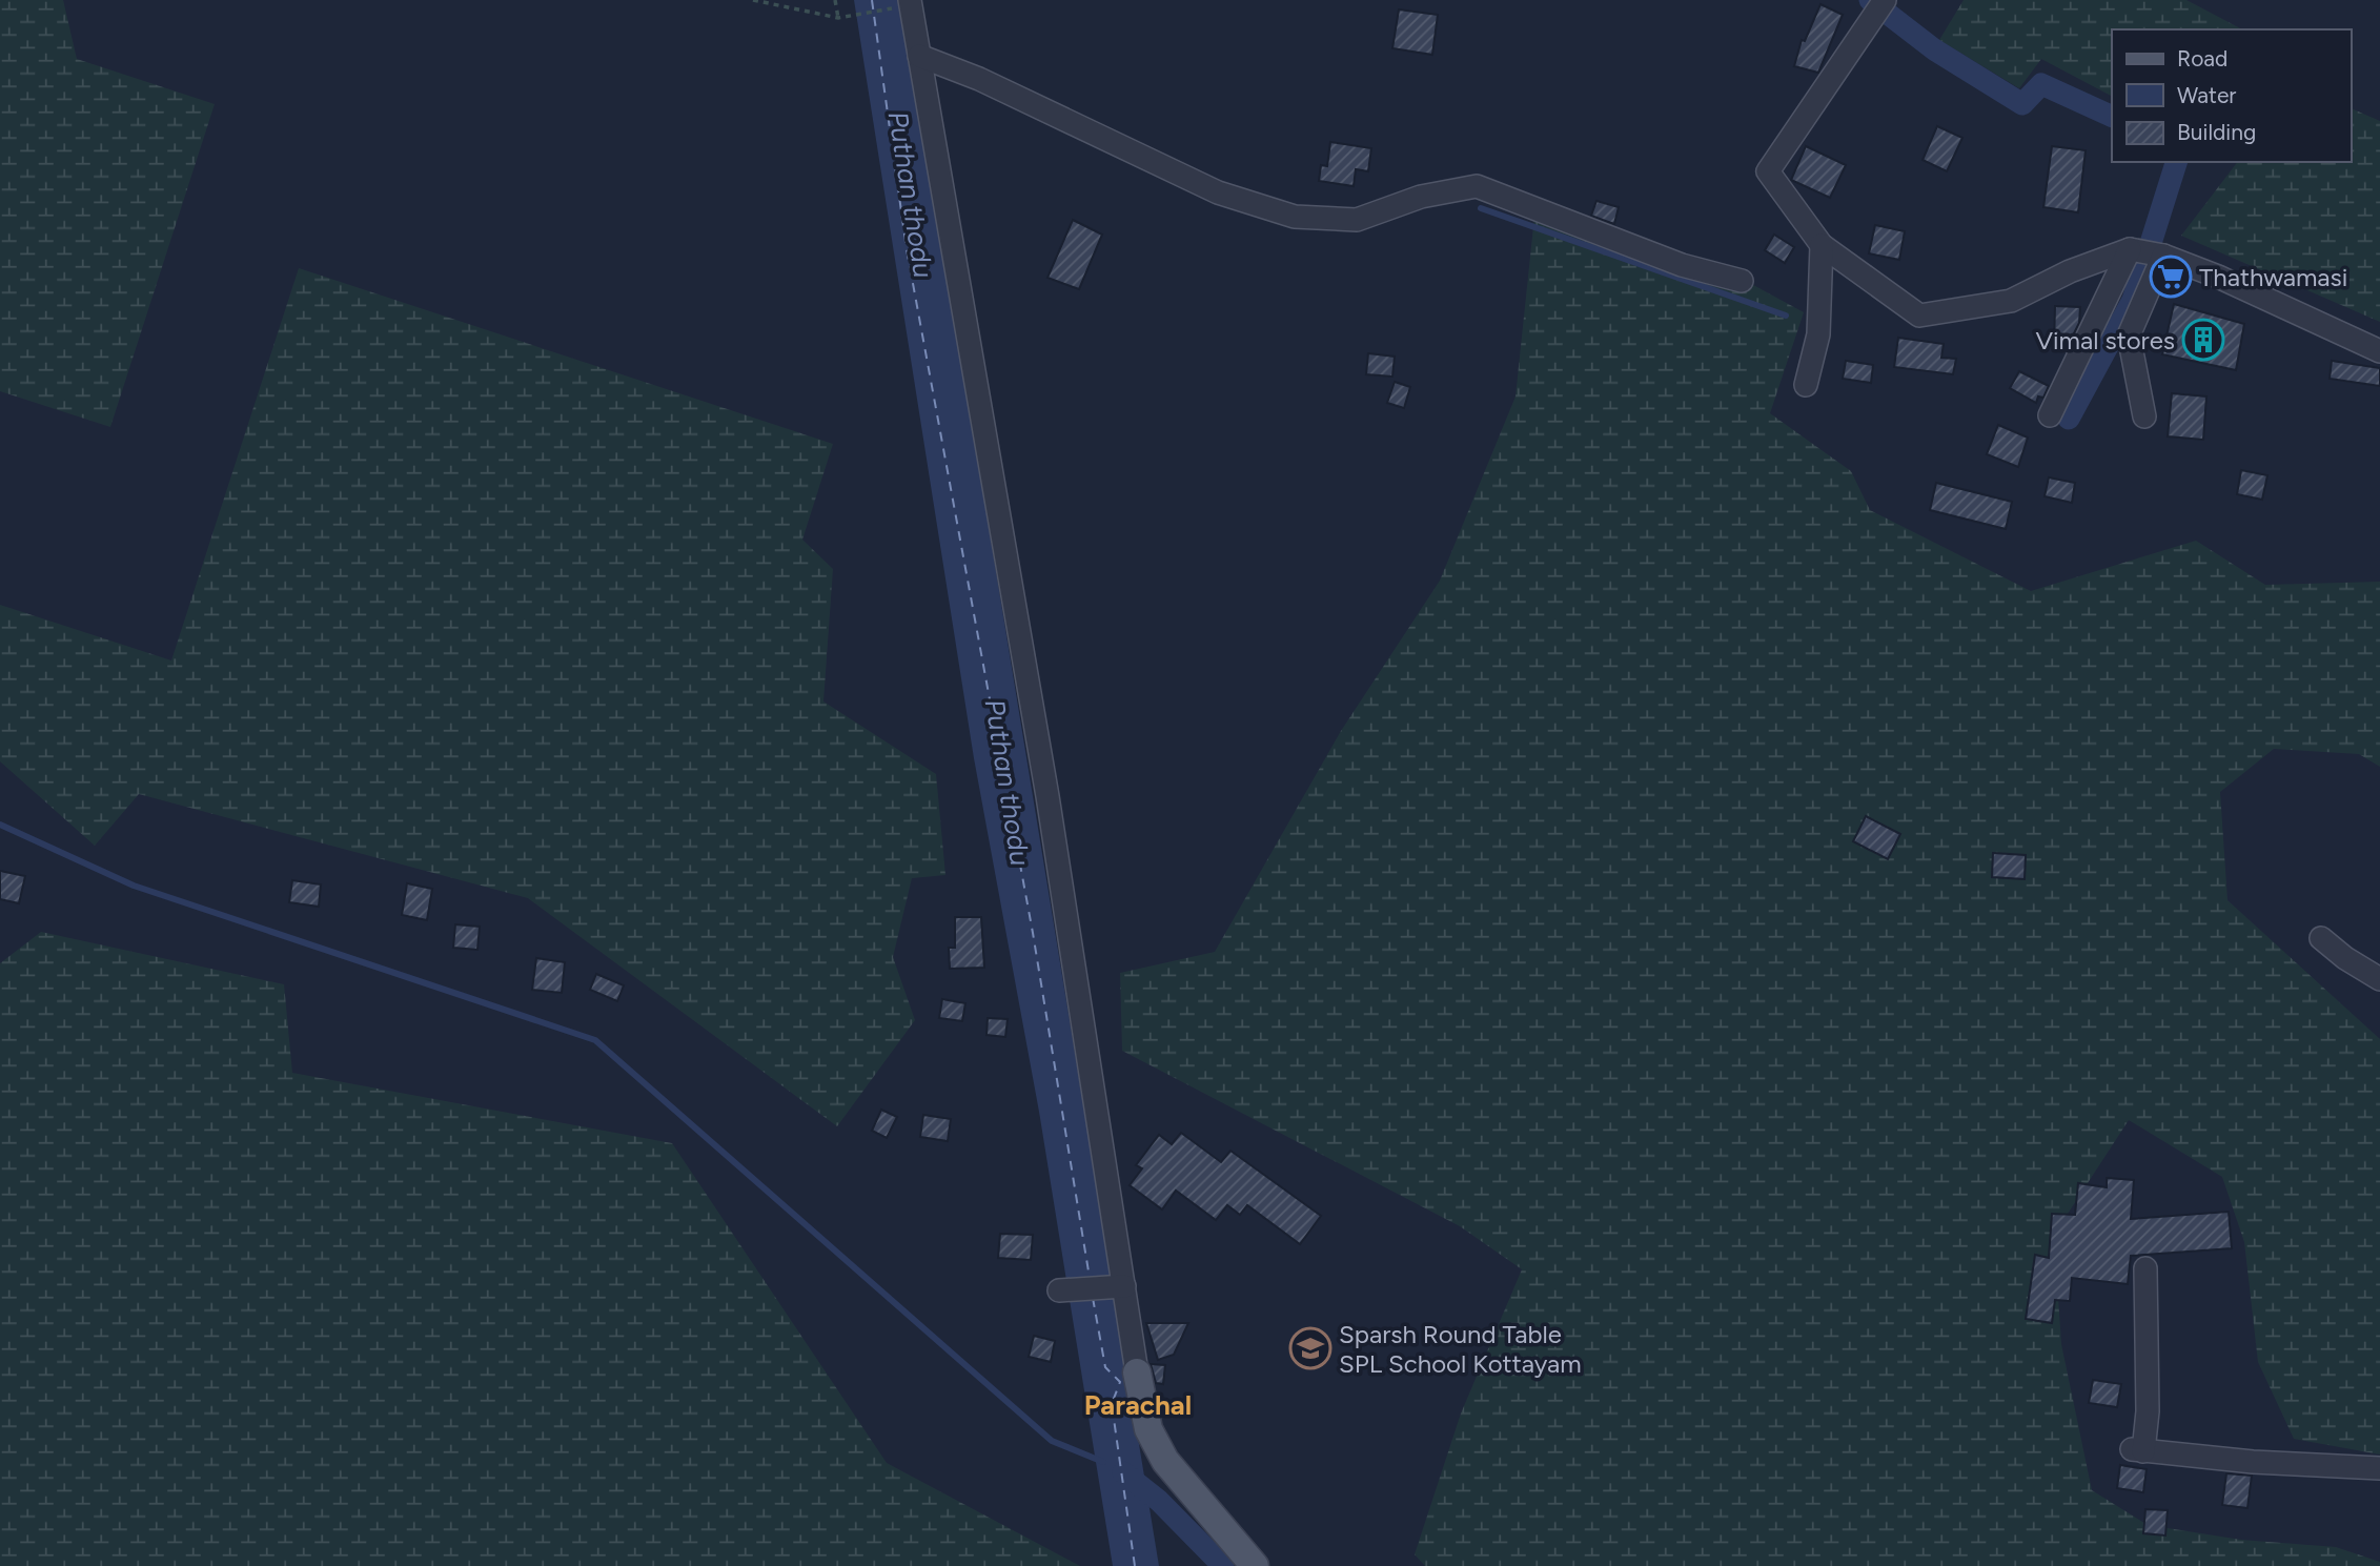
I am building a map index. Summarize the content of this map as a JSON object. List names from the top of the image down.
{
  "districts": ["Parachal"],
  "water": ["Puthan thodu"],
  "places": {
    "supermarket": ["Thathwamasi"],
    "building": ["Vimal stores"],
    "school or university": ["Sparsh Round Table SPL School Kottayam"]
  },
  "legend": ["Road", "Water", "Building"]
}
